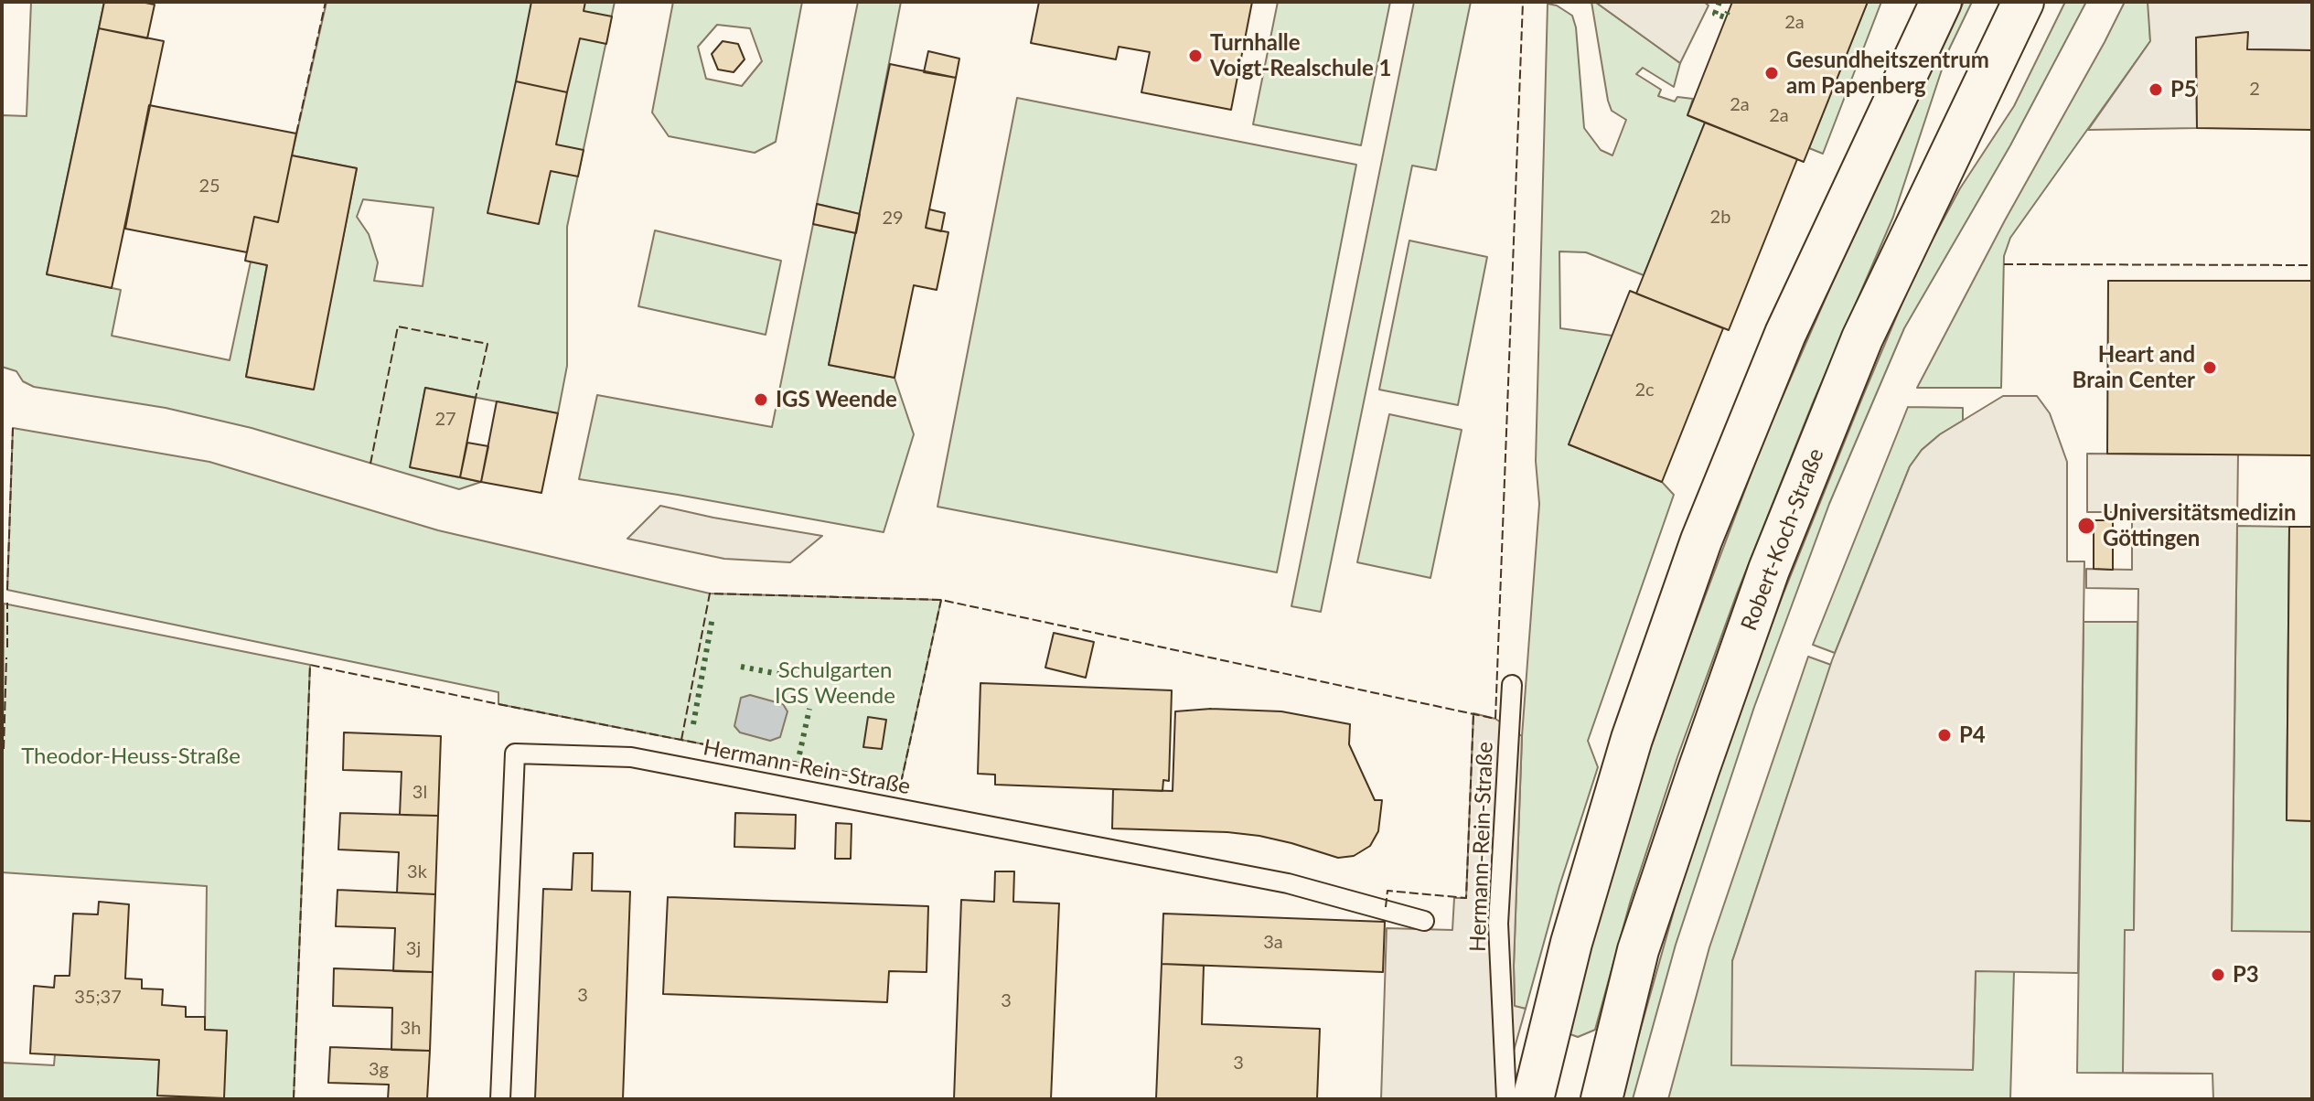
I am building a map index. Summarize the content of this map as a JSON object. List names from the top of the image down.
{
  "streets": {
    "street": ["Robert-Koch-Straße"],
    "lane": ["Hermann-Rein-Straße"]
  },
  "parks": ["Schulgarten IGS Weende", "Theodor-Heuss-Straße"],
  "places": [
    "Turnhalle Voigt-Realschule 1",
    "Gesundheitszentrum am Papenberg",
    "P5",
    "Heart and Brain Center",
    "IGS Weende",
    "Universitätsmedizin Göttingen",
    "P4",
    "P3"
  ],
  "house_numbers": [
    "2a",
    "2",
    "2a",
    "2a",
    "25",
    "2b",
    "29",
    "2c",
    "27",
    "3l",
    "3k",
    "3a",
    "3j",
    "3",
    "35;37",
    "3",
    "3h",
    "3",
    "3g"
  ]
}
